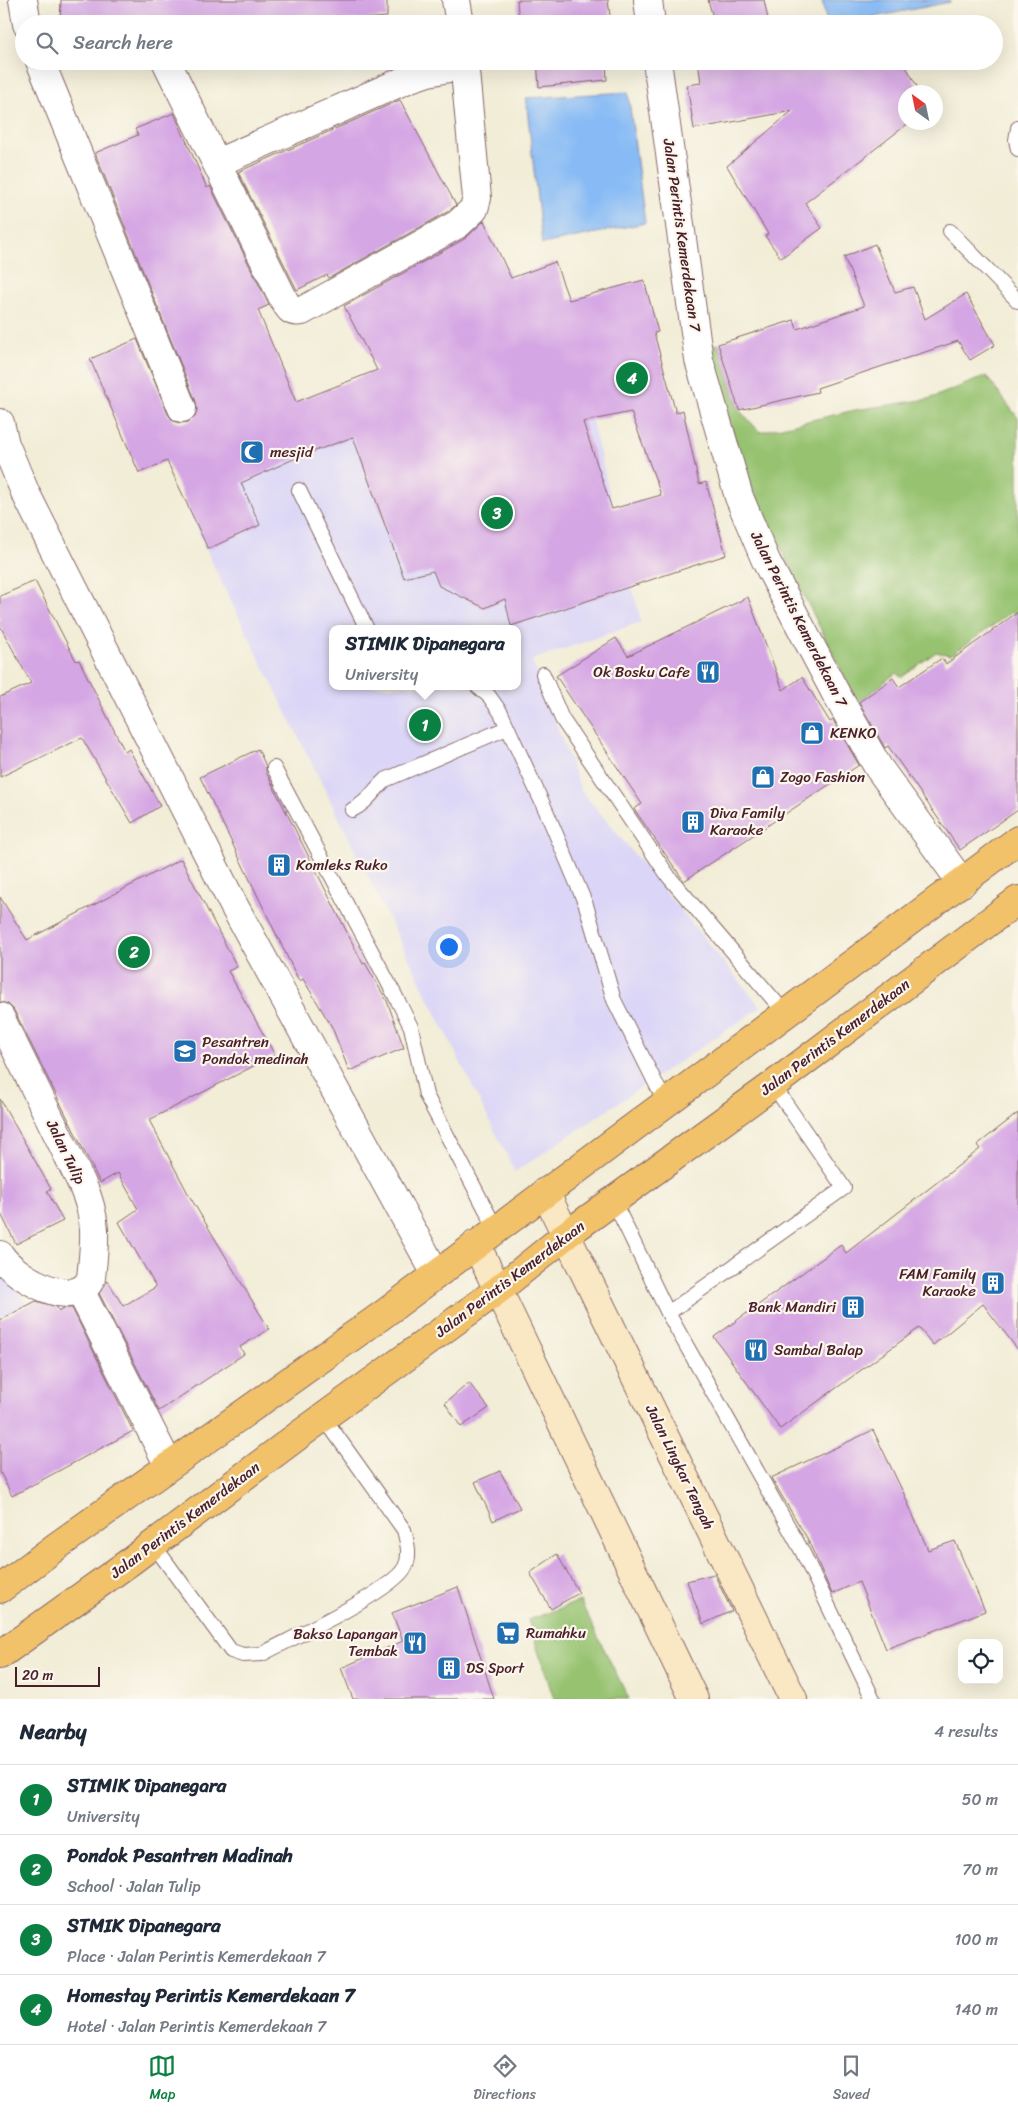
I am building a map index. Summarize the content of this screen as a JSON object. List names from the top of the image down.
{
  "streets": {
    "highway": ["Jalan Perintis Kemerdekaan"],
    "main road": ["Jalan Lingkar Tengah"],
    "street": ["Jalan Perintis Kemerdekaan 7", "Jalan Tulip"]
  },
  "crossings": [
    ["Jalan Perintis Kemerdekaan", "Jalan Lingkar Tengah"]
  ],
  "places": {
    "mosque": ["mesjid"],
    "restaurant": ["Ok Bosku Cafe", "Sambal Balap", "Bakso Lapangan Tembak"],
    "shop": ["KENKO", "Zogo Fashion"],
    "building": [
      "Diva Family Karaoke",
      "Komleks Ruko",
      "FAM Family Karaoke",
      "Bank Mandiri",
      "DS Sport"
    ],
    "school or university": ["Pesantren Pondok medinah"],
    "supermarket": ["Rumahku"]
  },
  "scale_bar": "20 m",
  "north": "top left",
  "page": {
    "search": "Search here",
    "pins": [
      "4",
      "3",
      "1",
      "2"
    ],
    "popup": ["STIMIK Dipanegara", "University"],
    "scale": "20 m",
    "heading": ["Nearby", "4 results"],
    "list": [
      {
        "mark": "1",
        "name": "STIMIK Dipanegara",
        "note": "University",
        "value": "50 m"
      },
      {
        "mark": "2",
        "name": "Pondok Pesantren Madinah",
        "note": "School · Jalan Tulip",
        "value": "70 m"
      },
      {
        "mark": "3",
        "name": "STMIK Dipanegara",
        "note": "Place · Jalan Perintis Kemerdekaan 7",
        "value": "100 m"
      },
      {
        "mark": "4",
        "name": "Homestay Perintis Kemerdekaan 7",
        "note": "Hotel · Jalan Perintis Kemerdekaan 7",
        "value": "140 m"
      }
    ],
    "nav": ["Map", "Directions", "Saved"]
  }
}
